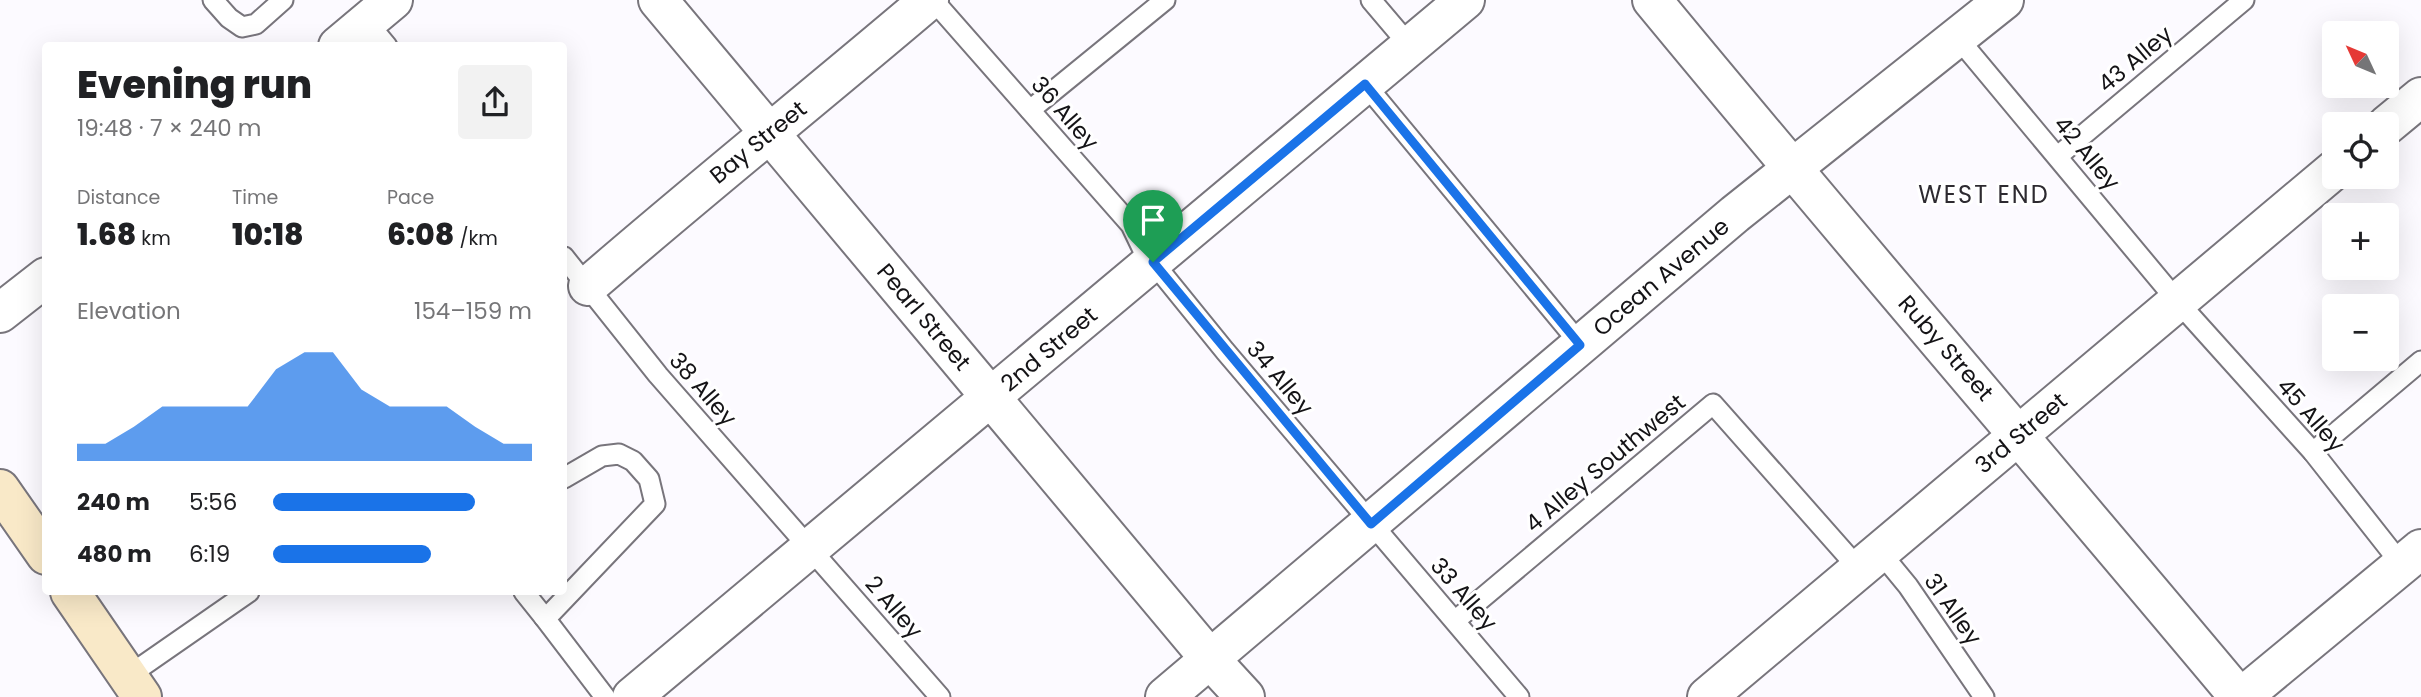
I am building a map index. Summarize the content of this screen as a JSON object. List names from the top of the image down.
{
  "streets": {
    "street": [
      "Bay Street",
      "Ocean Avenue",
      "Pearl Street",
      "Ruby Street",
      "2nd Street",
      "3rd Street"
    ],
    "lane": [
      "43 Alley",
      "36 Alley",
      "42 Alley",
      "34 Alley",
      "38 Alley",
      "45 Alley",
      "4 Alley Southwest",
      "33 Alley",
      "2 Alley",
      "31 Alley"
    ]
  },
  "crossings": [
    ["43 Alley", "42 Alley"],
    ["36 Alley", "Bay Street"],
    ["36 Alley", "2nd Street"],
    ["36 Alley", "34 Alley"],
    ["Bay Street", "Pearl Street"],
    ["Bay Street", "38 Alley"],
    ["42 Alley", "Ocean Avenue"],
    ["42 Alley", "45 Alley"],
    ["42 Alley", "3rd Street"],
    ["Ocean Avenue", "Pearl Street"],
    ["Ocean Avenue", "Ruby Street"],
    ["Ocean Avenue", "34 Alley"],
    ["Ocean Avenue", "33 Alley"],
    ["Pearl Street", "2nd Street"],
    ["Ruby Street", "3rd Street"],
    ["2nd Street", "34 Alley"],
    ["2nd Street", "38 Alley"],
    ["2nd Street", "2 Alley"],
    ["34 Alley", "33 Alley"],
    ["38 Alley", "2 Alley"],
    ["45 Alley", "3rd Street"],
    ["3rd Street", "4 Alley Southwest"],
    ["3rd Street", "31 Alley"],
    ["4 Alley Southwest", "33 Alley"],
    ["4 Alley Southwest", "31 Alley"]
  ],
  "districts": ["WEST END"],
  "north": "top left",
  "page": {
    "map_buttons": ["+", "−"],
    "heading": ["Evening run", "19:48 · 7 × 240 m"],
    "stats": [
      ["Distance", "1.68 km"],
      ["Time", "10:18"],
      ["Pace", "6:08 /km"]
    ],
    "chart": ["Elevation", "154–159 m"],
    "list": [
      {
        "name": "240 m",
        "note": "5:56"
      },
      {
        "name": "480 m",
        "note": "6:19"
      }
    ]
  }
}
